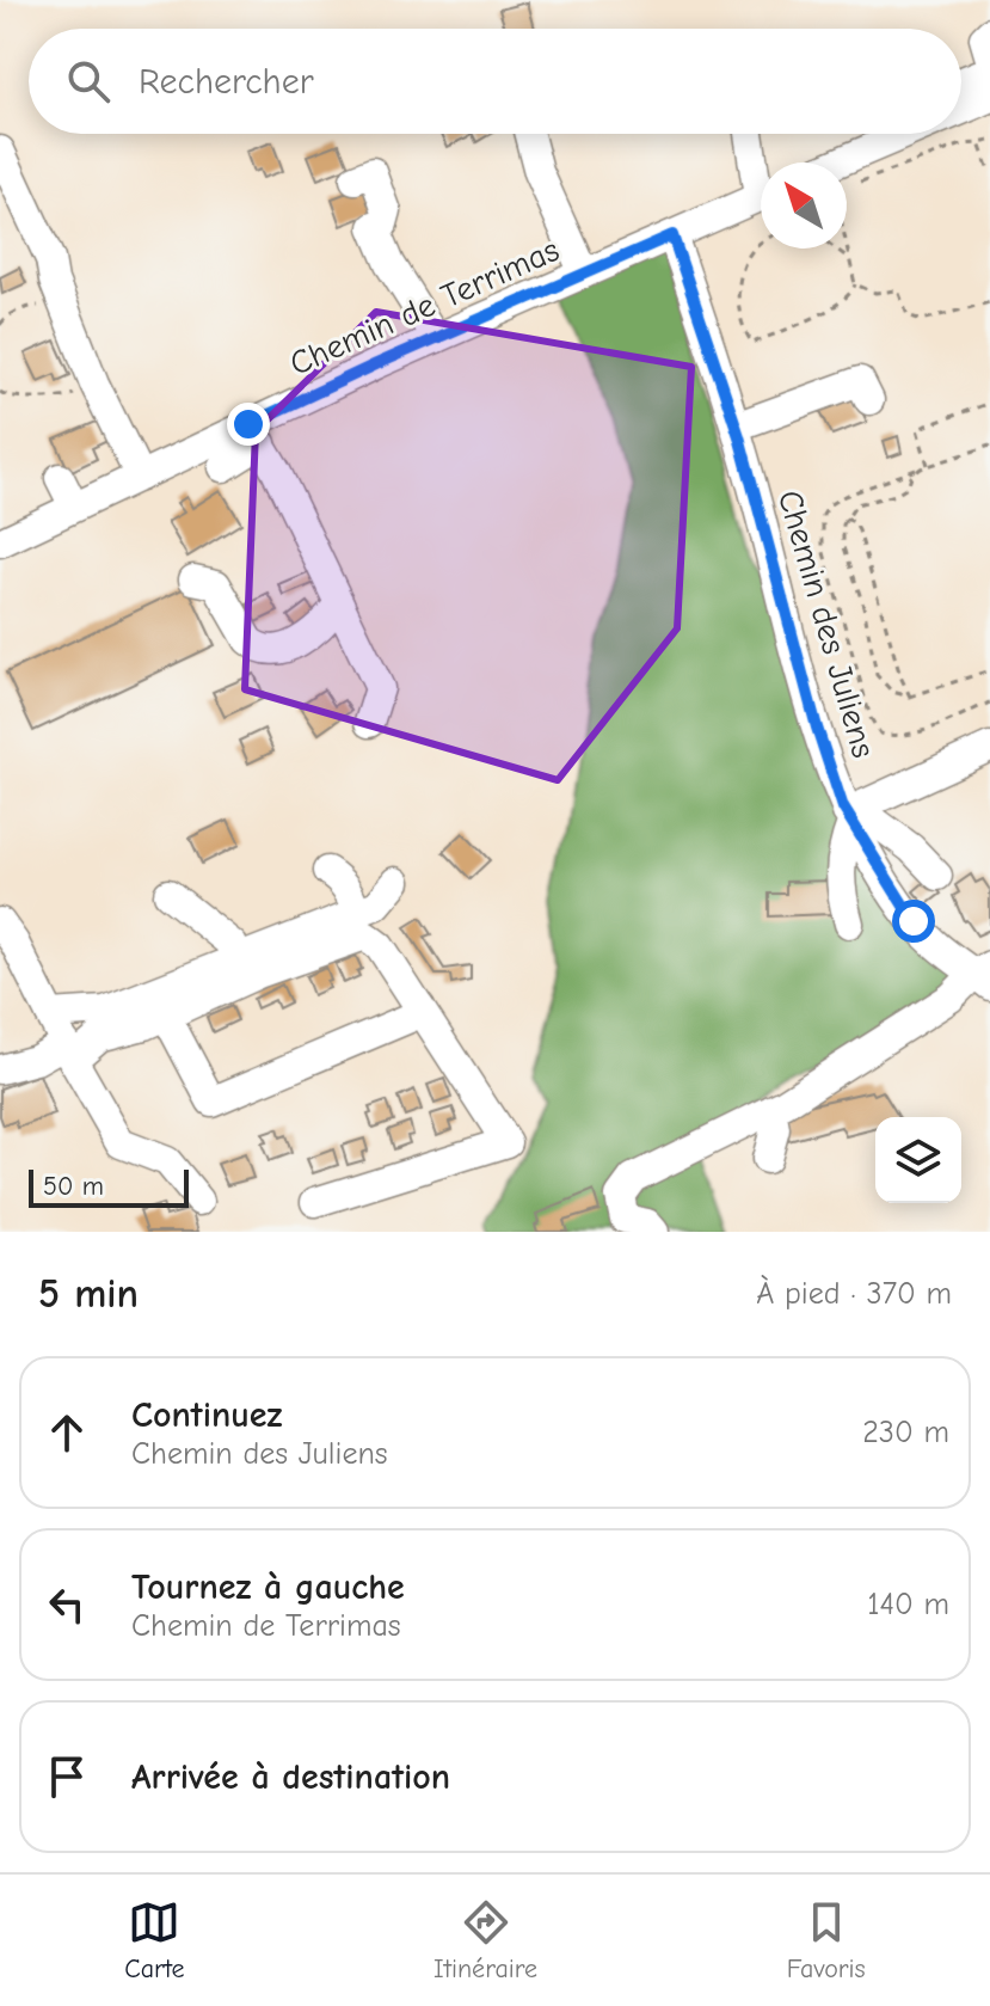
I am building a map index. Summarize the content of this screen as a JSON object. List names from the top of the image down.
{
  "streets": {
    "street": ["Chemin de Terrimas", "Chemin des Juliens"]
  },
  "crossings": [
    ["Chemin de Terrimas", "Chemin des Juliens"]
  ],
  "scale_bar": "50 m",
  "north": "top left",
  "page": {
    "search": "Rechercher",
    "scale": "50 m",
    "heading": ["5 min", "À pied · 370 m"],
    "list": [
      ["Continuez", "Chemin des Juliens", "230 m"],
      ["Tournez à gauche", "Chemin de Terrimas", "140 m"],
      "Arrivée à destination"
    ],
    "nav": ["Carte", "Itinéraire", "Favoris"]
  }
}
